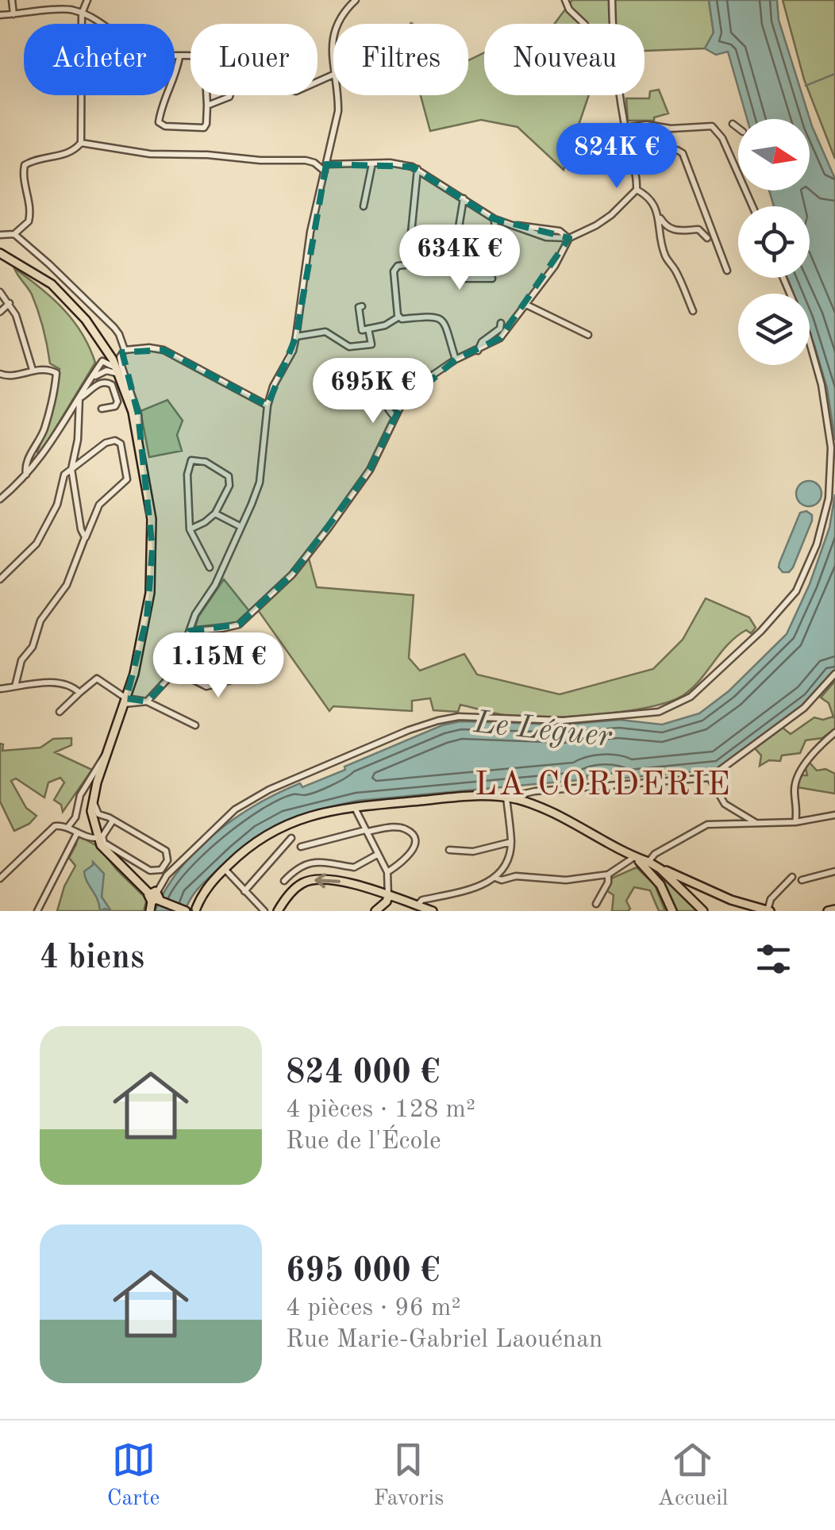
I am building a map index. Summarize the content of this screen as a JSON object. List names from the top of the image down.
{
  "districts": ["LA CORDERIE"],
  "water": ["Le Léguer"],
  "north": "right",
  "page": {
    "chip": [
      "Acheter",
      "Louer",
      "Filtres",
      "Nouveau"
    ],
    "price": [
      "824K €",
      "634K €",
      "695K €",
      "1.15M €"
    ],
    "heading": "4 biens",
    "list": [
      {
        "name": "824 000 €",
        "note": "4 pièces · 128 m² · Rue de l'École"
      },
      {
        "name": "695 000 €",
        "note": "4 pièces · 96 m² · Rue Marie-Gabriel Laouénan"
      }
    ],
    "tabs": ["Carte", "Favoris", "Accueil"]
  }
}
